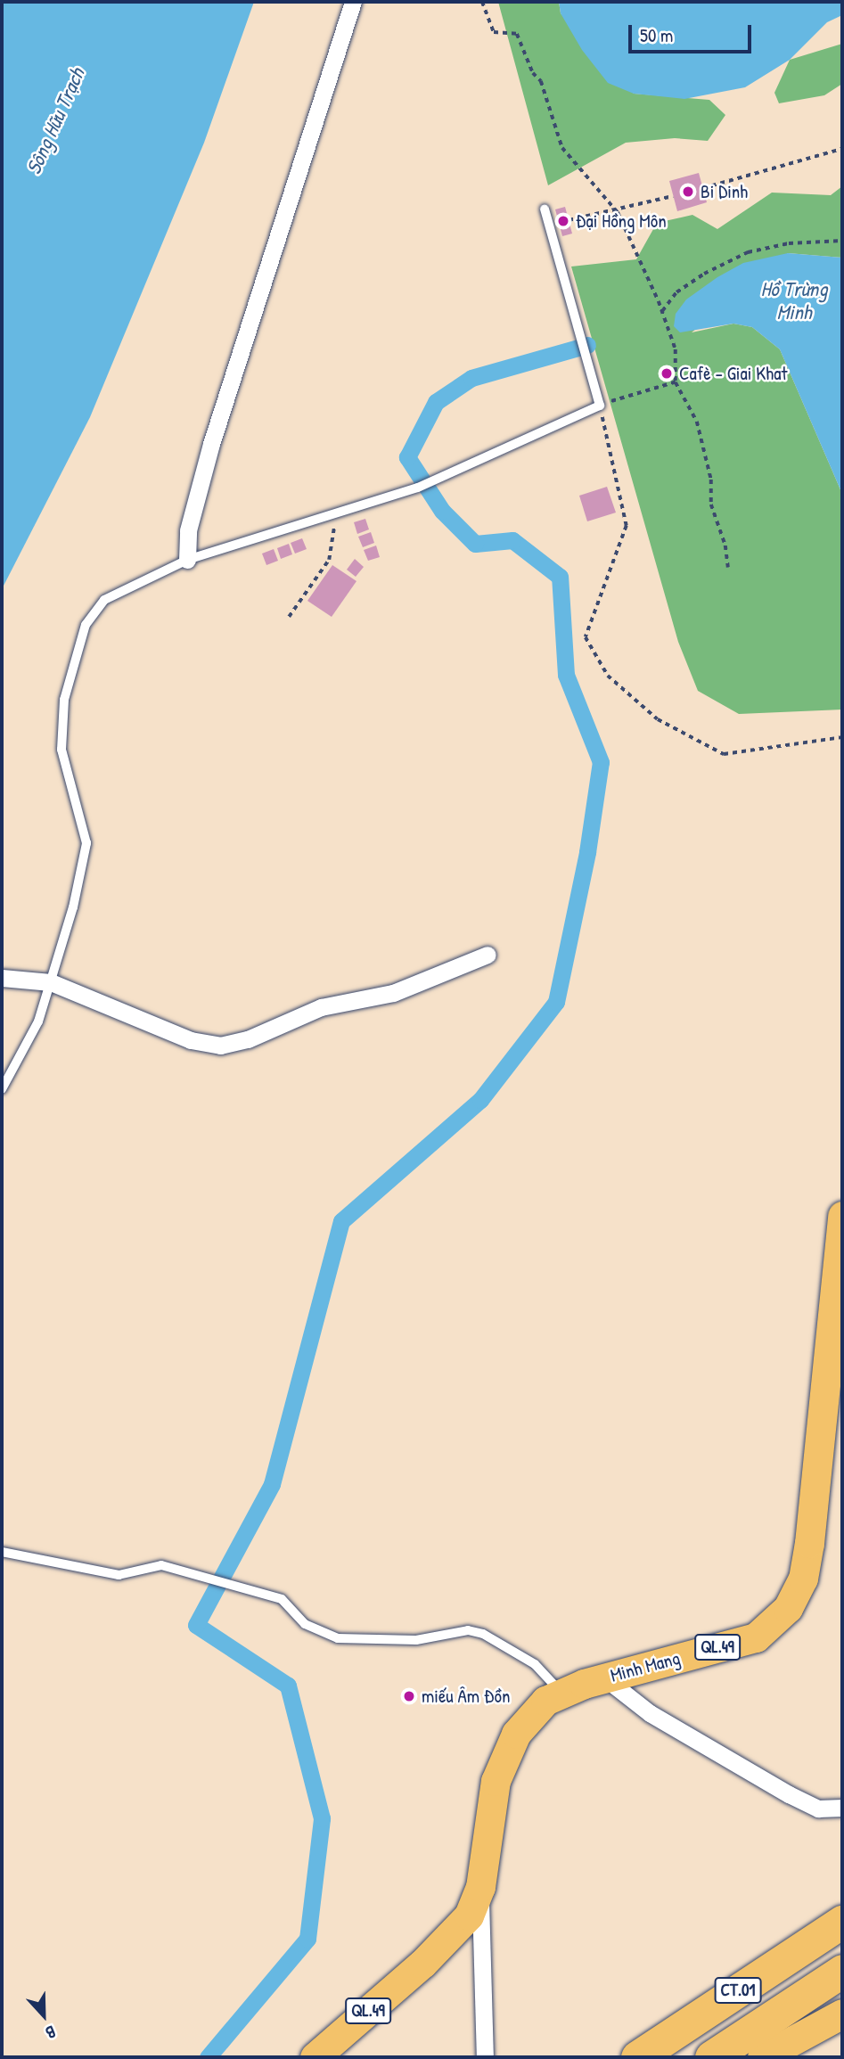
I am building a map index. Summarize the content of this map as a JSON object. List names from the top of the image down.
{
  "streets": {
    "highway": ["QL.49", "Minh Mang", "CT.01"]
  },
  "water": ["Sông Hữu Trạch", "Hồ Trừng Minh"],
  "places": [
    "Bi Dinh",
    "Đại Hồng Môn",
    "Cafè - Giai Khat",
    "miếu Âm Đồn"
  ],
  "scale_bar": "50 m",
  "north": "bottom"
}
